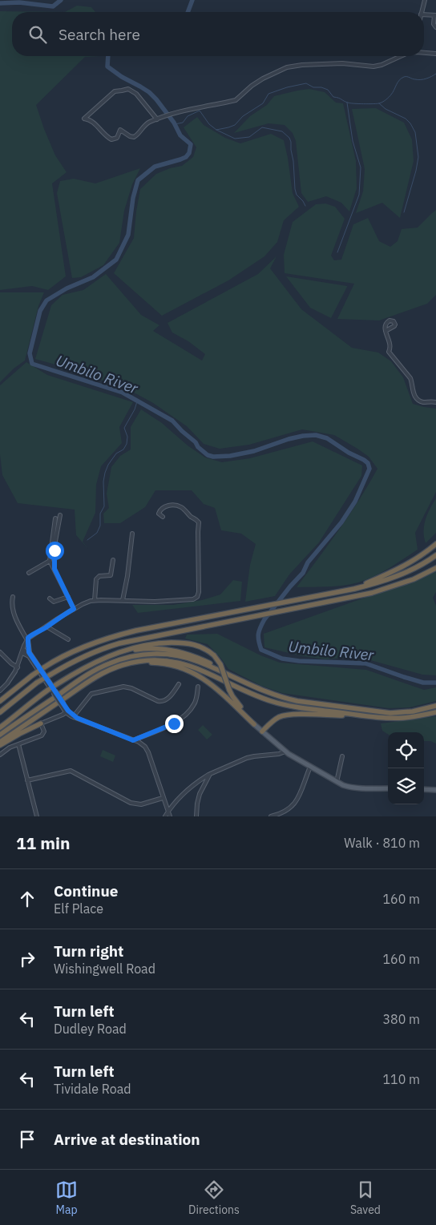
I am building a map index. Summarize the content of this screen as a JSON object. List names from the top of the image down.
{
  "water": ["Umbilo River"],
  "page": {
    "search": "Search here",
    "heading": ["11 min", "Walk · 810 m"],
    "list": [
      ["Continue", "Elf Place", "160 m"],
      ["Turn right", "Wishingwell Road", "160 m"],
      ["Turn left", "Dudley Road", "380 m"],
      ["Turn left", "Tividale Road", "110 m"],
      "Arrive at destination"
    ],
    "nav": ["Map", "Directions", "Saved"]
  }
}
